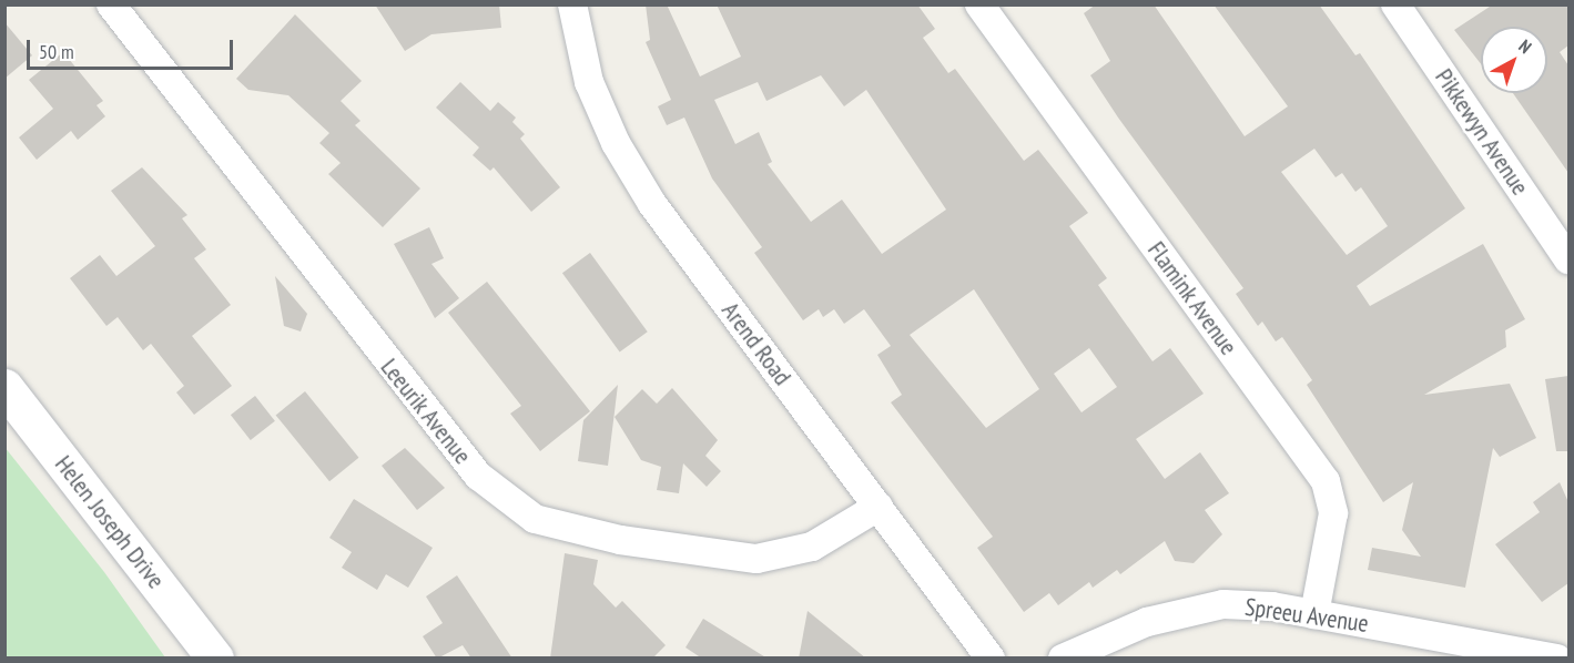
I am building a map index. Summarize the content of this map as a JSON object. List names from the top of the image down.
{
  "streets": {
    "street": [
      "Pikkewyn Avenue",
      "Flamink Avenue",
      "Arend Road",
      "Leeurik Avenue",
      "Helen Joseph Drive",
      "Spreeu Avenue"
    ]
  },
  "crossings": [
    ["Flamink Avenue", "Spreeu Avenue"],
    ["Arend Road", "Leeurik Avenue"]
  ],
  "scale_bar": "50 m",
  "north": "top right"
}
